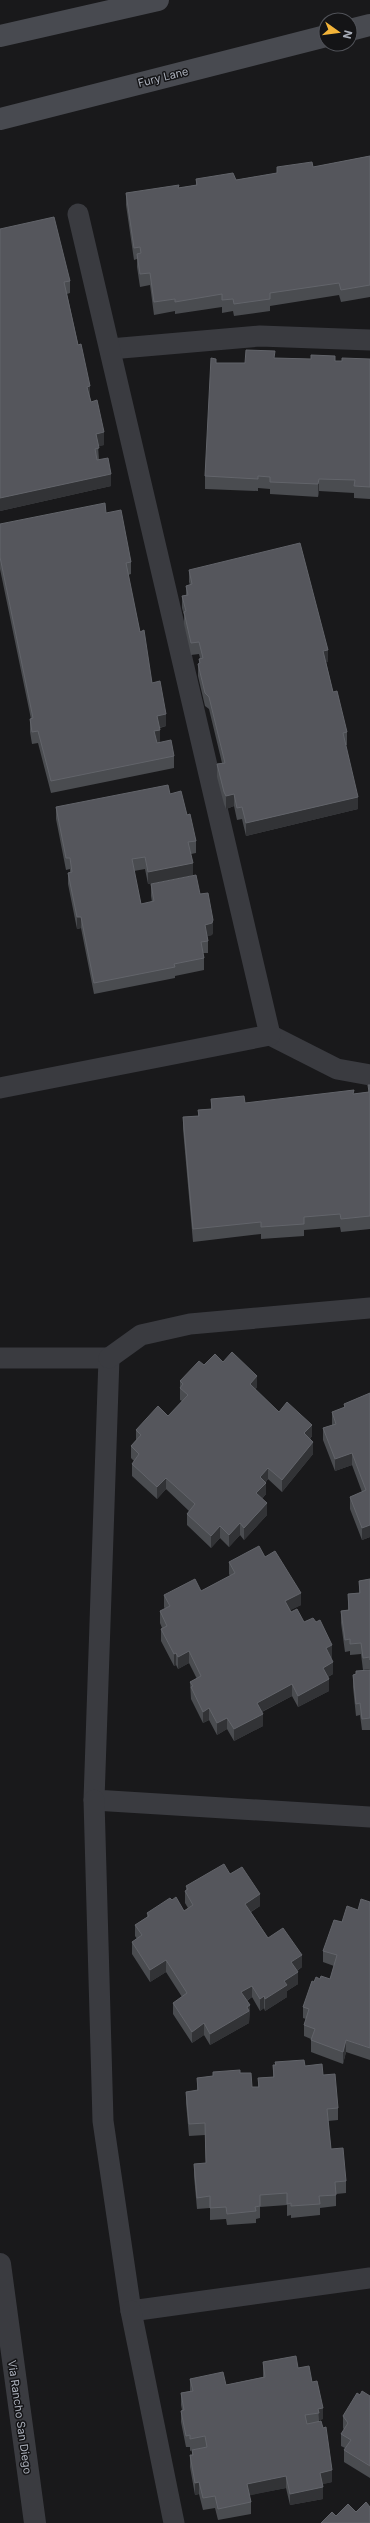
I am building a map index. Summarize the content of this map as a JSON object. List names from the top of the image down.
{
  "streets": {
    "main road": ["Fury Lane"],
    "street": ["Via Rancho San Diego"]
  },
  "north": "right"
}
